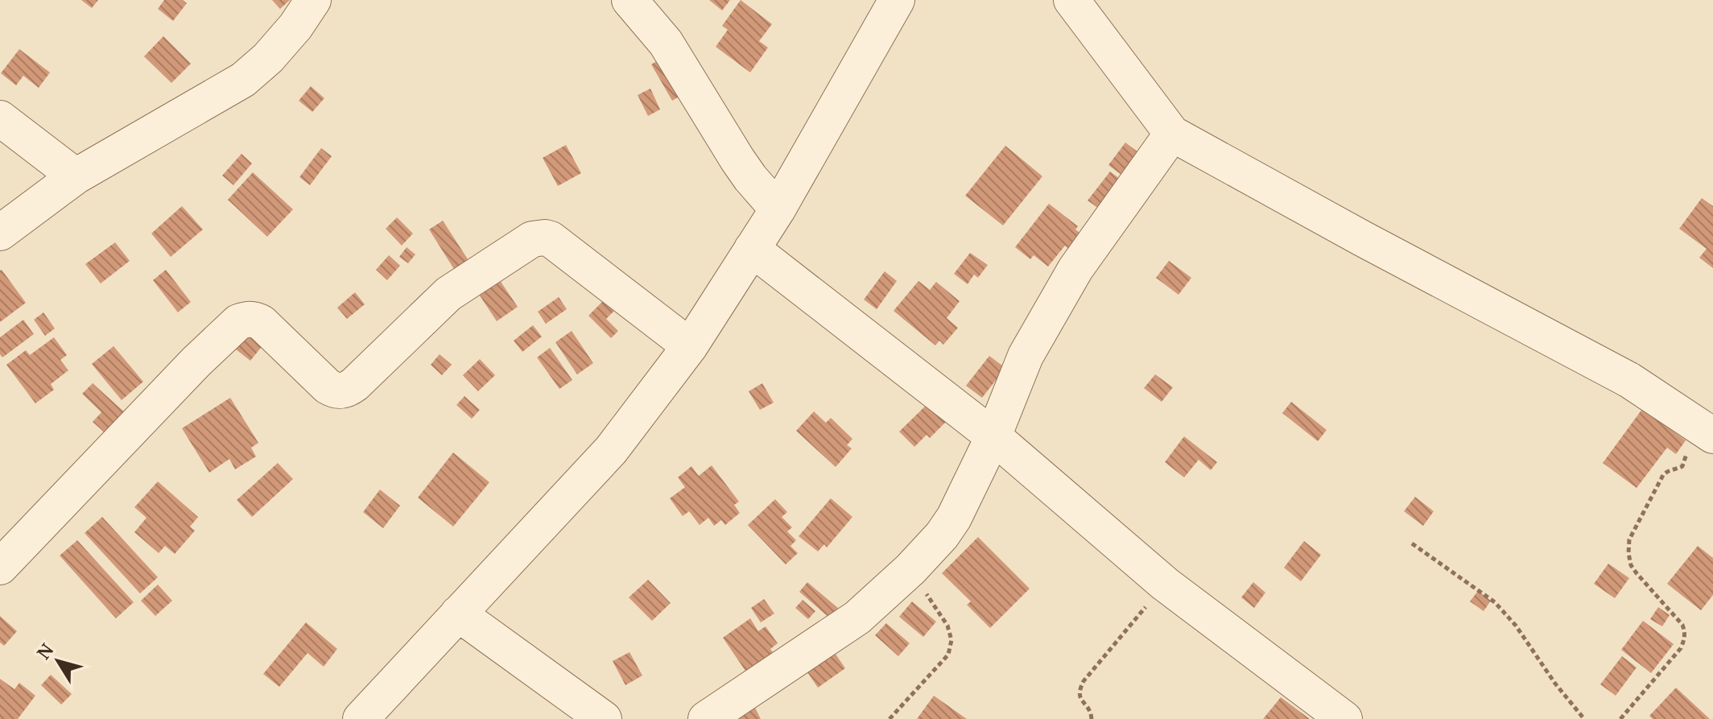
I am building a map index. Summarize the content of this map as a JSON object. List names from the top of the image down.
{
  "north": "top left"
}
